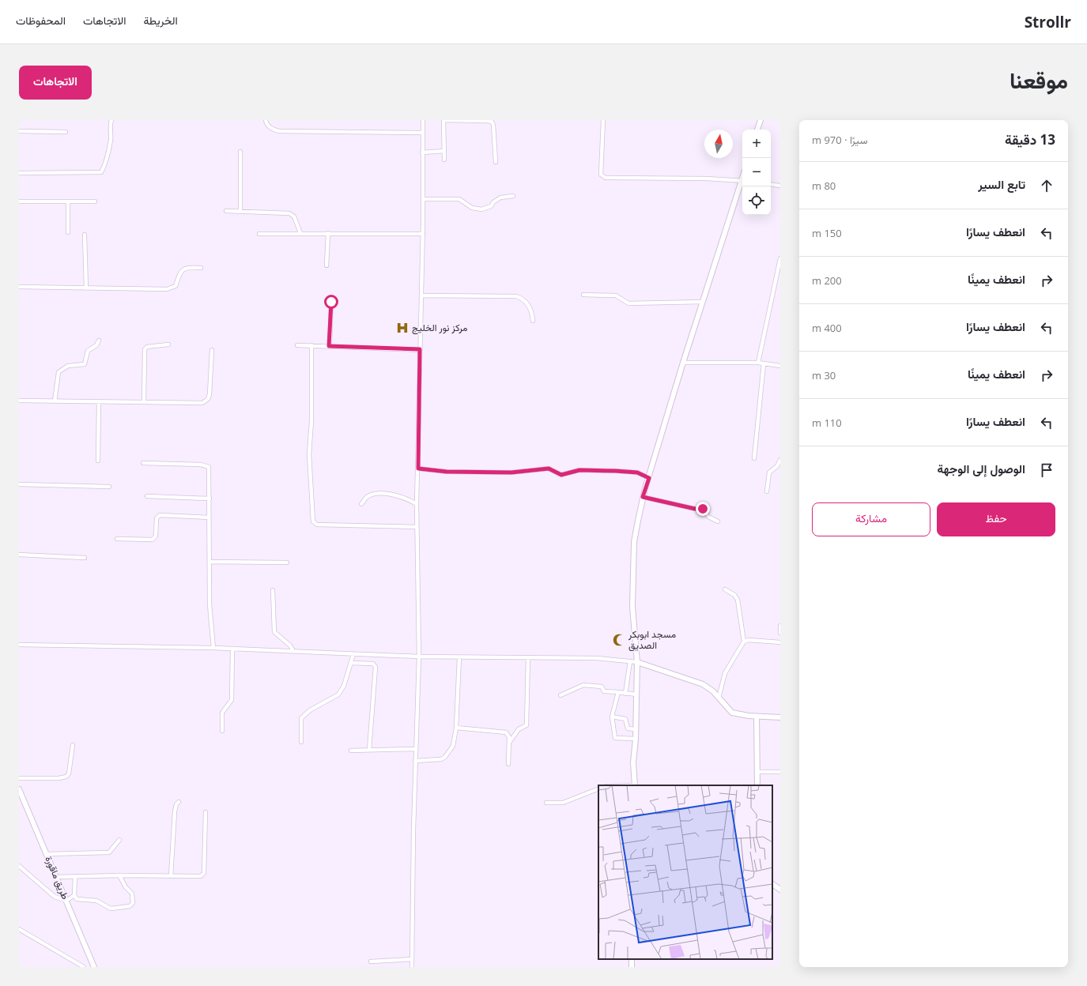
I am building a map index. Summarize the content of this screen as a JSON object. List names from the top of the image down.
{
  "streets": {
    "street": ["طريق ماقورة"]
  },
  "places": {
    "hospital": ["مركز نور الخليج"],
    "mosque": ["مسجد ابوبكر الصديق"]
  },
  "north": "top",
  "page": {
    "header": "Strollr",
    "nav": ["الخريطة", "الاتجاهات", "المحفوظات"],
    "title": "موقعنا",
    "buttons": [
      "الاتجاهات",
      ["حفظ", "مشاركة"]
    ],
    "heading": ["13 دقيقة", "سيرًا · 970 m"],
    "map_buttons": ["+", "−"],
    "list": [
      ["تابع السير", "80 m"],
      ["انعطف يسارًا", "150 m"],
      ["انعطف يمينًا", "200 m"],
      ["انعطف يسارًا", "400 m"],
      ["انعطف يمينًا", "30 m"],
      ["انعطف يسارًا", "110 m"],
      "الوصول إلى الوجهة"
    ]
  }
}
